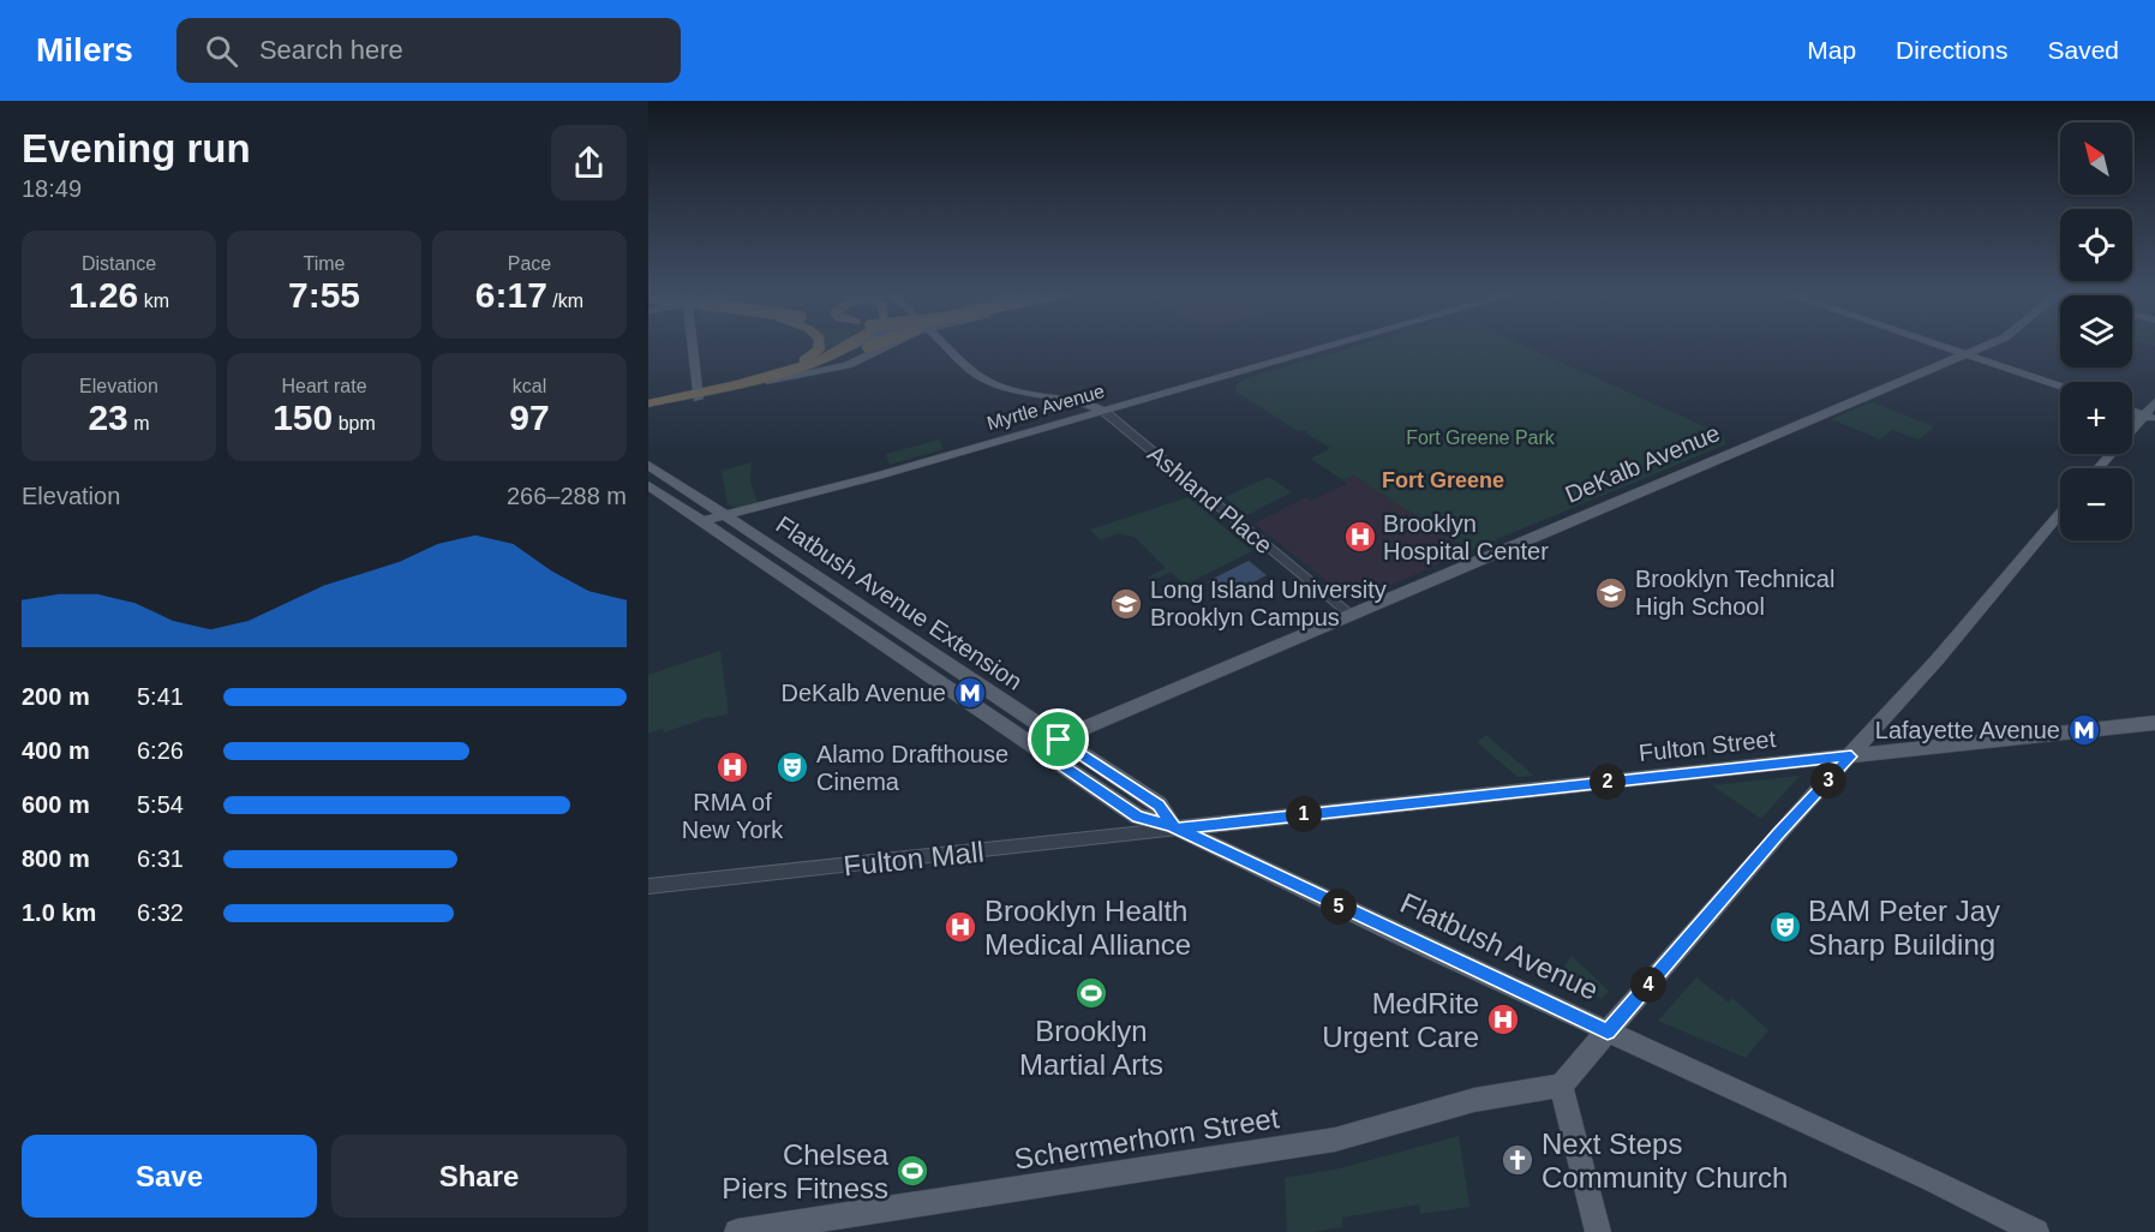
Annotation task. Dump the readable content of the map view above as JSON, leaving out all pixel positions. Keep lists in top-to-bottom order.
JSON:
{
  "streets": {
    "main road": [
      "Myrtle Avenue",
      "DeKalb Avenue",
      "Flatbush Avenue Extension",
      "Fulton Street",
      "Flatbush Avenue",
      "Schermerhorn Street"
    ],
    "street": ["Ashland Place", "Fulton Mall"]
  },
  "crossings": [
    ["Myrtle Avenue", "Ashland Place"],
    ["Myrtle Avenue", "Flatbush Avenue Extension"],
    ["DeKalb Avenue", "Ashland Place"],
    ["DeKalb Avenue", "Flatbush Avenue Extension"],
    ["Flatbush Avenue Extension", "Fulton Street"],
    ["Flatbush Avenue Extension", "Fulton Mall"],
    ["Flatbush Avenue Extension", "Flatbush Avenue"],
    ["Fulton Street", "Fulton Mall"],
    ["Fulton Street", "Flatbush Avenue"],
    ["Fulton Mall", "Flatbush Avenue"]
  ],
  "districts": ["Fort Greene"],
  "parks": ["Fort Greene Park"],
  "places": {
    "hospital": [
      "Brooklyn Hospital Center",
      "RMA of New York",
      "Brooklyn Health Medical Alliance",
      "MedRite Urgent Care"
    ],
    "school or university": ["Brooklyn Technical High School", "Long Island University Brooklyn Campus"],
    "metro station": ["DeKalb Avenue", "Lafayette Avenue"],
    "theatre": ["Alamo Drafthouse Cinema", "BAM Peter Jay Sharp Building"],
    "sports": ["Brooklyn Martial Arts", "Chelsea Piers Fitness"],
    "church": ["Next Steps Community Church"]
  },
  "north": "top left",
  "page": {
    "header": "Milers",
    "search": "Search here",
    "nav": ["Map", "Directions", "Saved"],
    "heading": ["Evening run", "18:49"],
    "map_buttons": ["+", "−"],
    "stats": [
      ["Distance", "1.26 km"],
      ["Time", "7:55"],
      ["Pace", "6:17 /km"],
      ["Elevation", "23 m"],
      ["Heart rate", "150 bpm"],
      ["kcal", "97"]
    ],
    "chart": ["Elevation", "266–288 m"],
    "list": [
      {
        "name": "200 m",
        "note": "5:41"
      },
      {
        "name": "400 m",
        "note": "6:26"
      },
      {
        "name": "600 m",
        "note": "5:54"
      },
      {
        "name": "800 m",
        "note": "6:31"
      },
      {
        "name": "1.0 km",
        "note": "6:32"
      }
    ],
    "pins": [
      "3",
      "2",
      "1",
      "5",
      "4"
    ],
    "buttons": ["Save", "Share"]
  }
}
